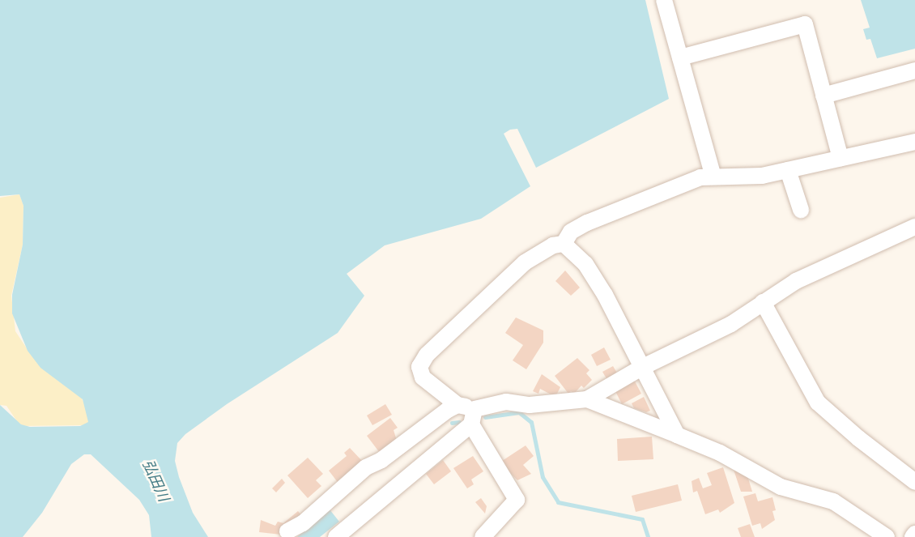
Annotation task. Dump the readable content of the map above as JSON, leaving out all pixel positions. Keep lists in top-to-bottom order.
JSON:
{
  "water": ["弘田川"]
}
